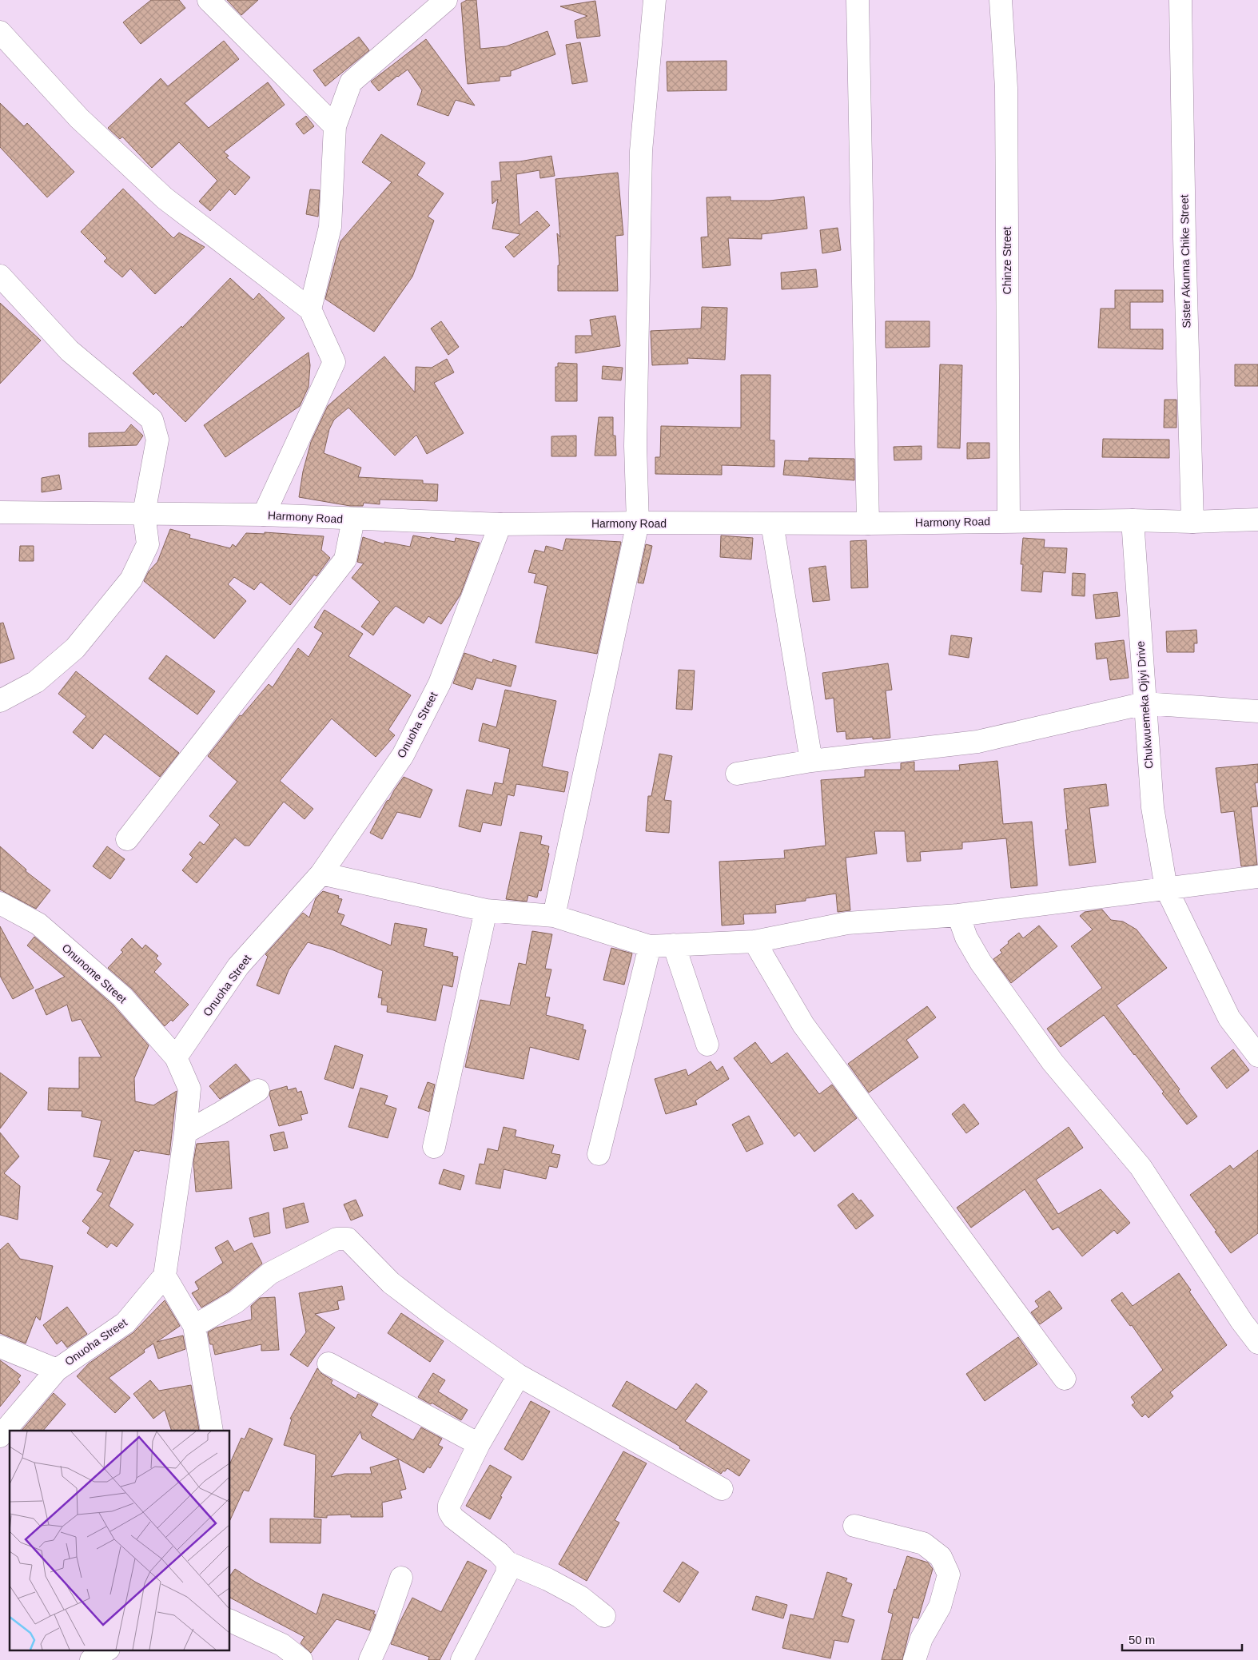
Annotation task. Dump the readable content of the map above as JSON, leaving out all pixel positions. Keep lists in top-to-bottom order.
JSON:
{
  "streets": {
    "street": [
      "Chinze Street",
      "Sister Akunna Chike Street",
      "Harmony Road",
      "Chukwuemeka Ojiyi Drive",
      "Onuoha Street",
      "Onunome Street"
    ]
  },
  "crossings": [
    ["Chinze Street", "Harmony Road"],
    ["Sister Akunna Chike Street", "Harmony Road"],
    ["Harmony Road", "Chukwuemeka Ojiyi Drive"],
    ["Harmony Road", "Onuoha Street"],
    ["Onuoha Street", "Onunome Street"]
  ],
  "scale_bar": "50 m"
}
